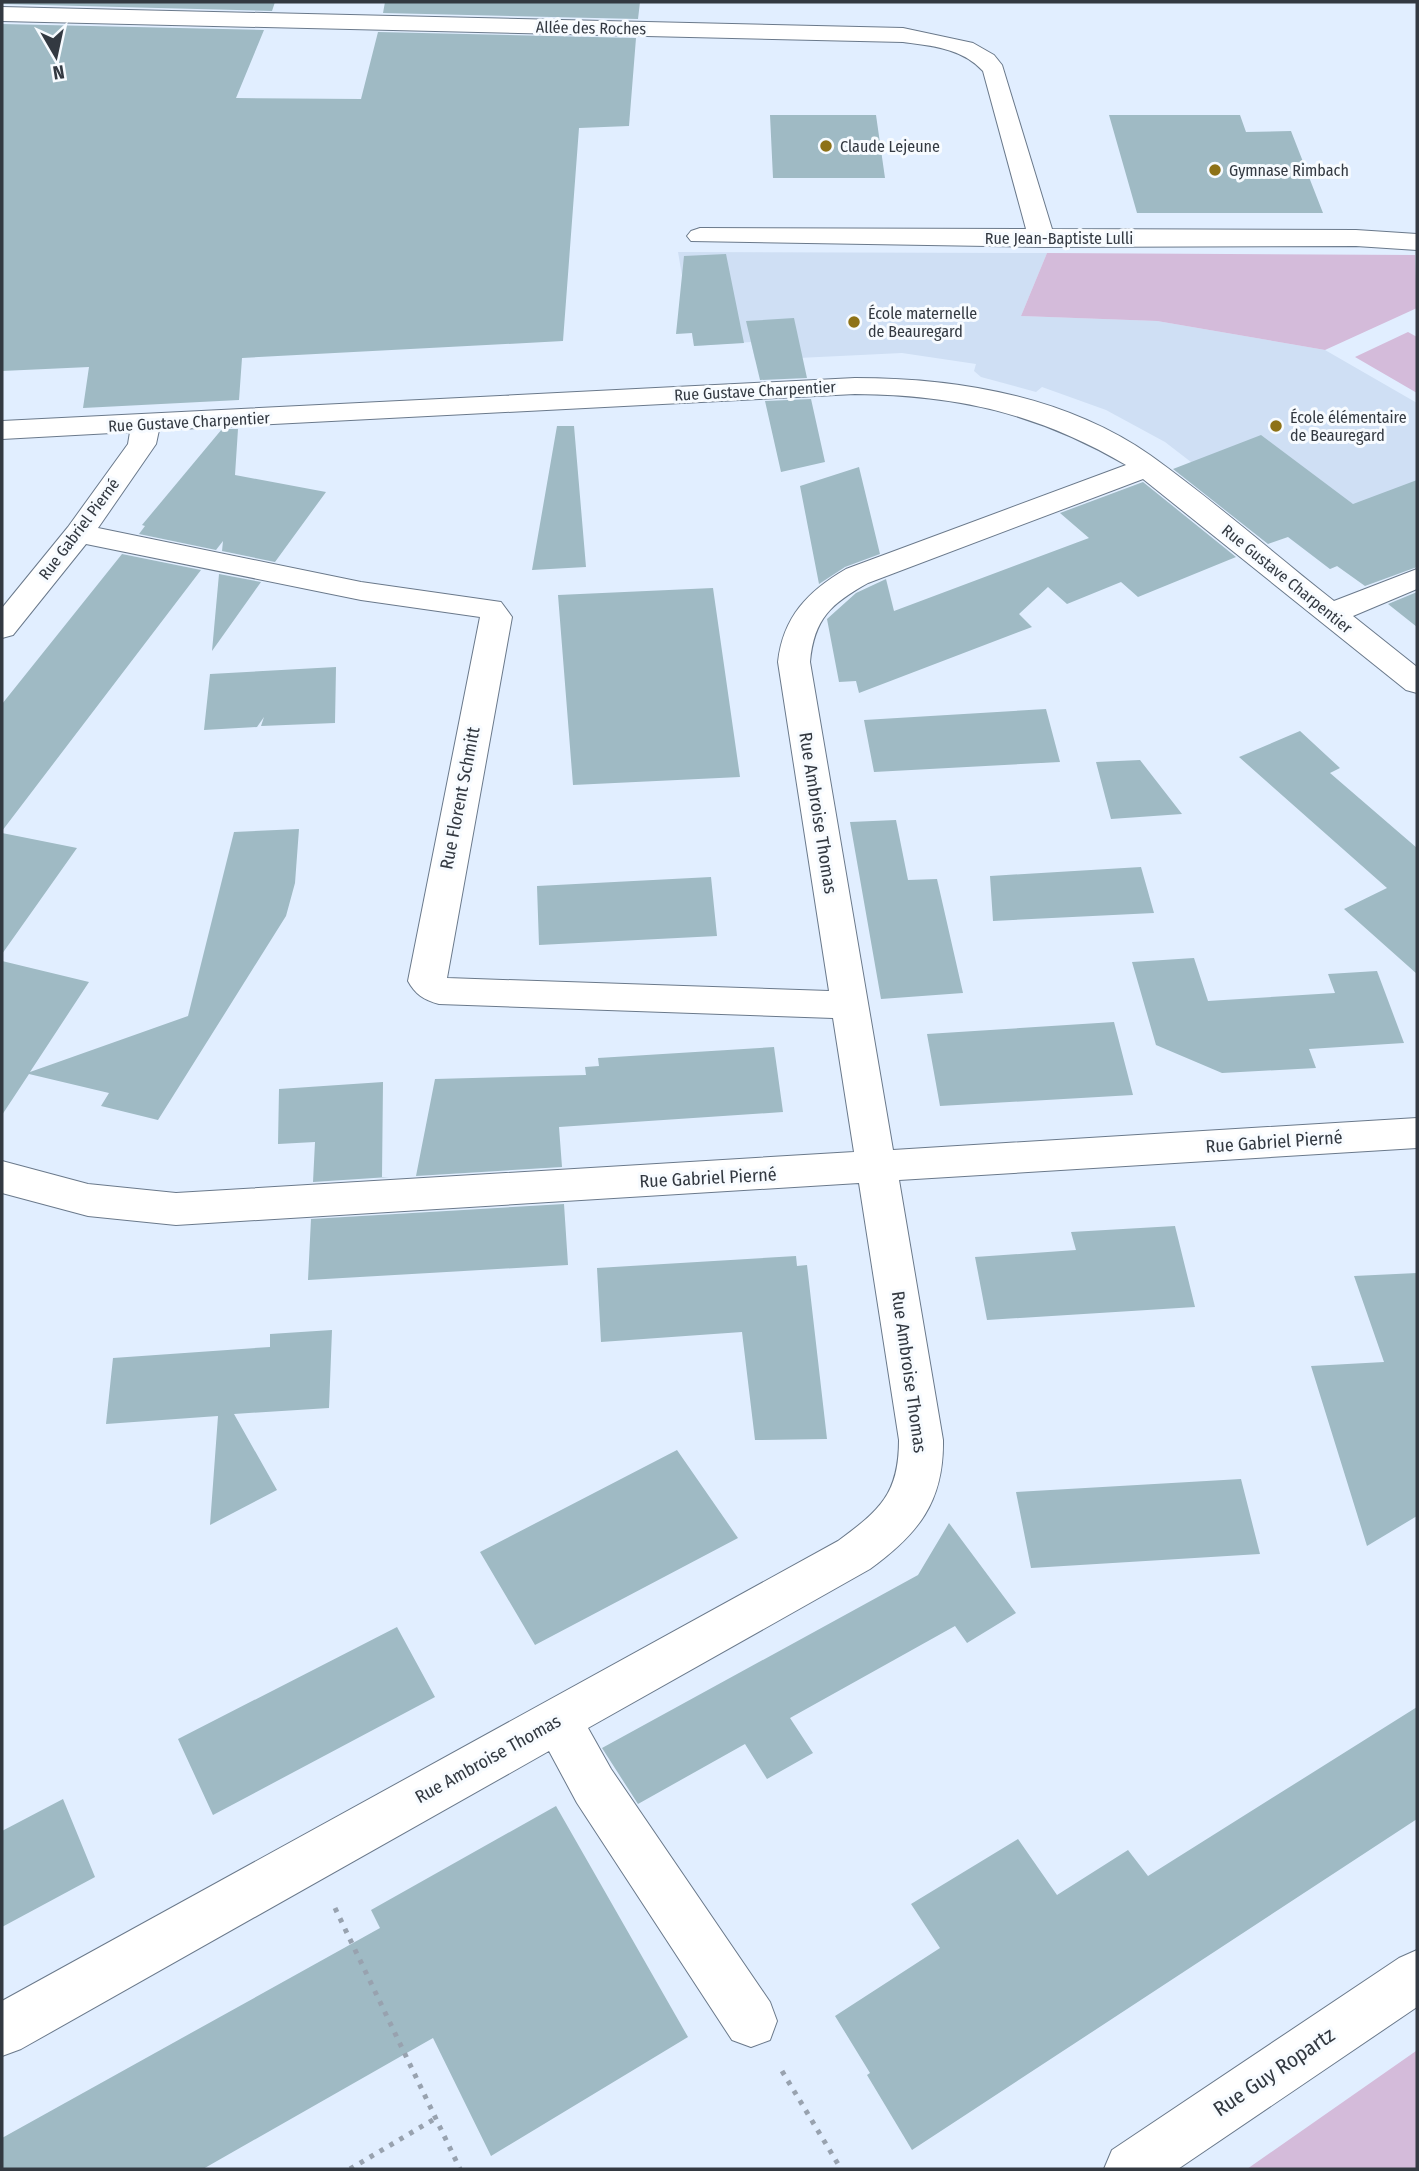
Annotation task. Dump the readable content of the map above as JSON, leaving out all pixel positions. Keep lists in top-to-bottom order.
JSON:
{
  "streets": {
    "street": [
      "Allée des Roches",
      "Rue Jean-Baptiste Lulli",
      "Rue Gustave Charpentier",
      "Rue Gabriel Pierné",
      "Rue Florent Schmitt",
      "Rue Ambroise Thomas",
      "Rue Guy Ropartz"
    ]
  },
  "crossings": [
    ["Allée des Roches", "Rue Jean-Baptiste Lulli"],
    ["Rue Gustave Charpentier", "Rue Gabriel Pierné"],
    ["Rue Gustave Charpentier", "Rue Ambroise Thomas"],
    ["Rue Gabriel Pierné", "Rue Florent Schmitt"],
    ["Rue Gabriel Pierné", "Rue Ambroise Thomas"],
    ["Rue Florent Schmitt", "Rue Ambroise Thomas"]
  ],
  "places": [
    "Claude Lejeune",
    "Gymnase Rimbach",
    "École maternelle de Beauregard",
    "École élémentaire de Beauregard"
  ],
  "north": "bottom"
}
